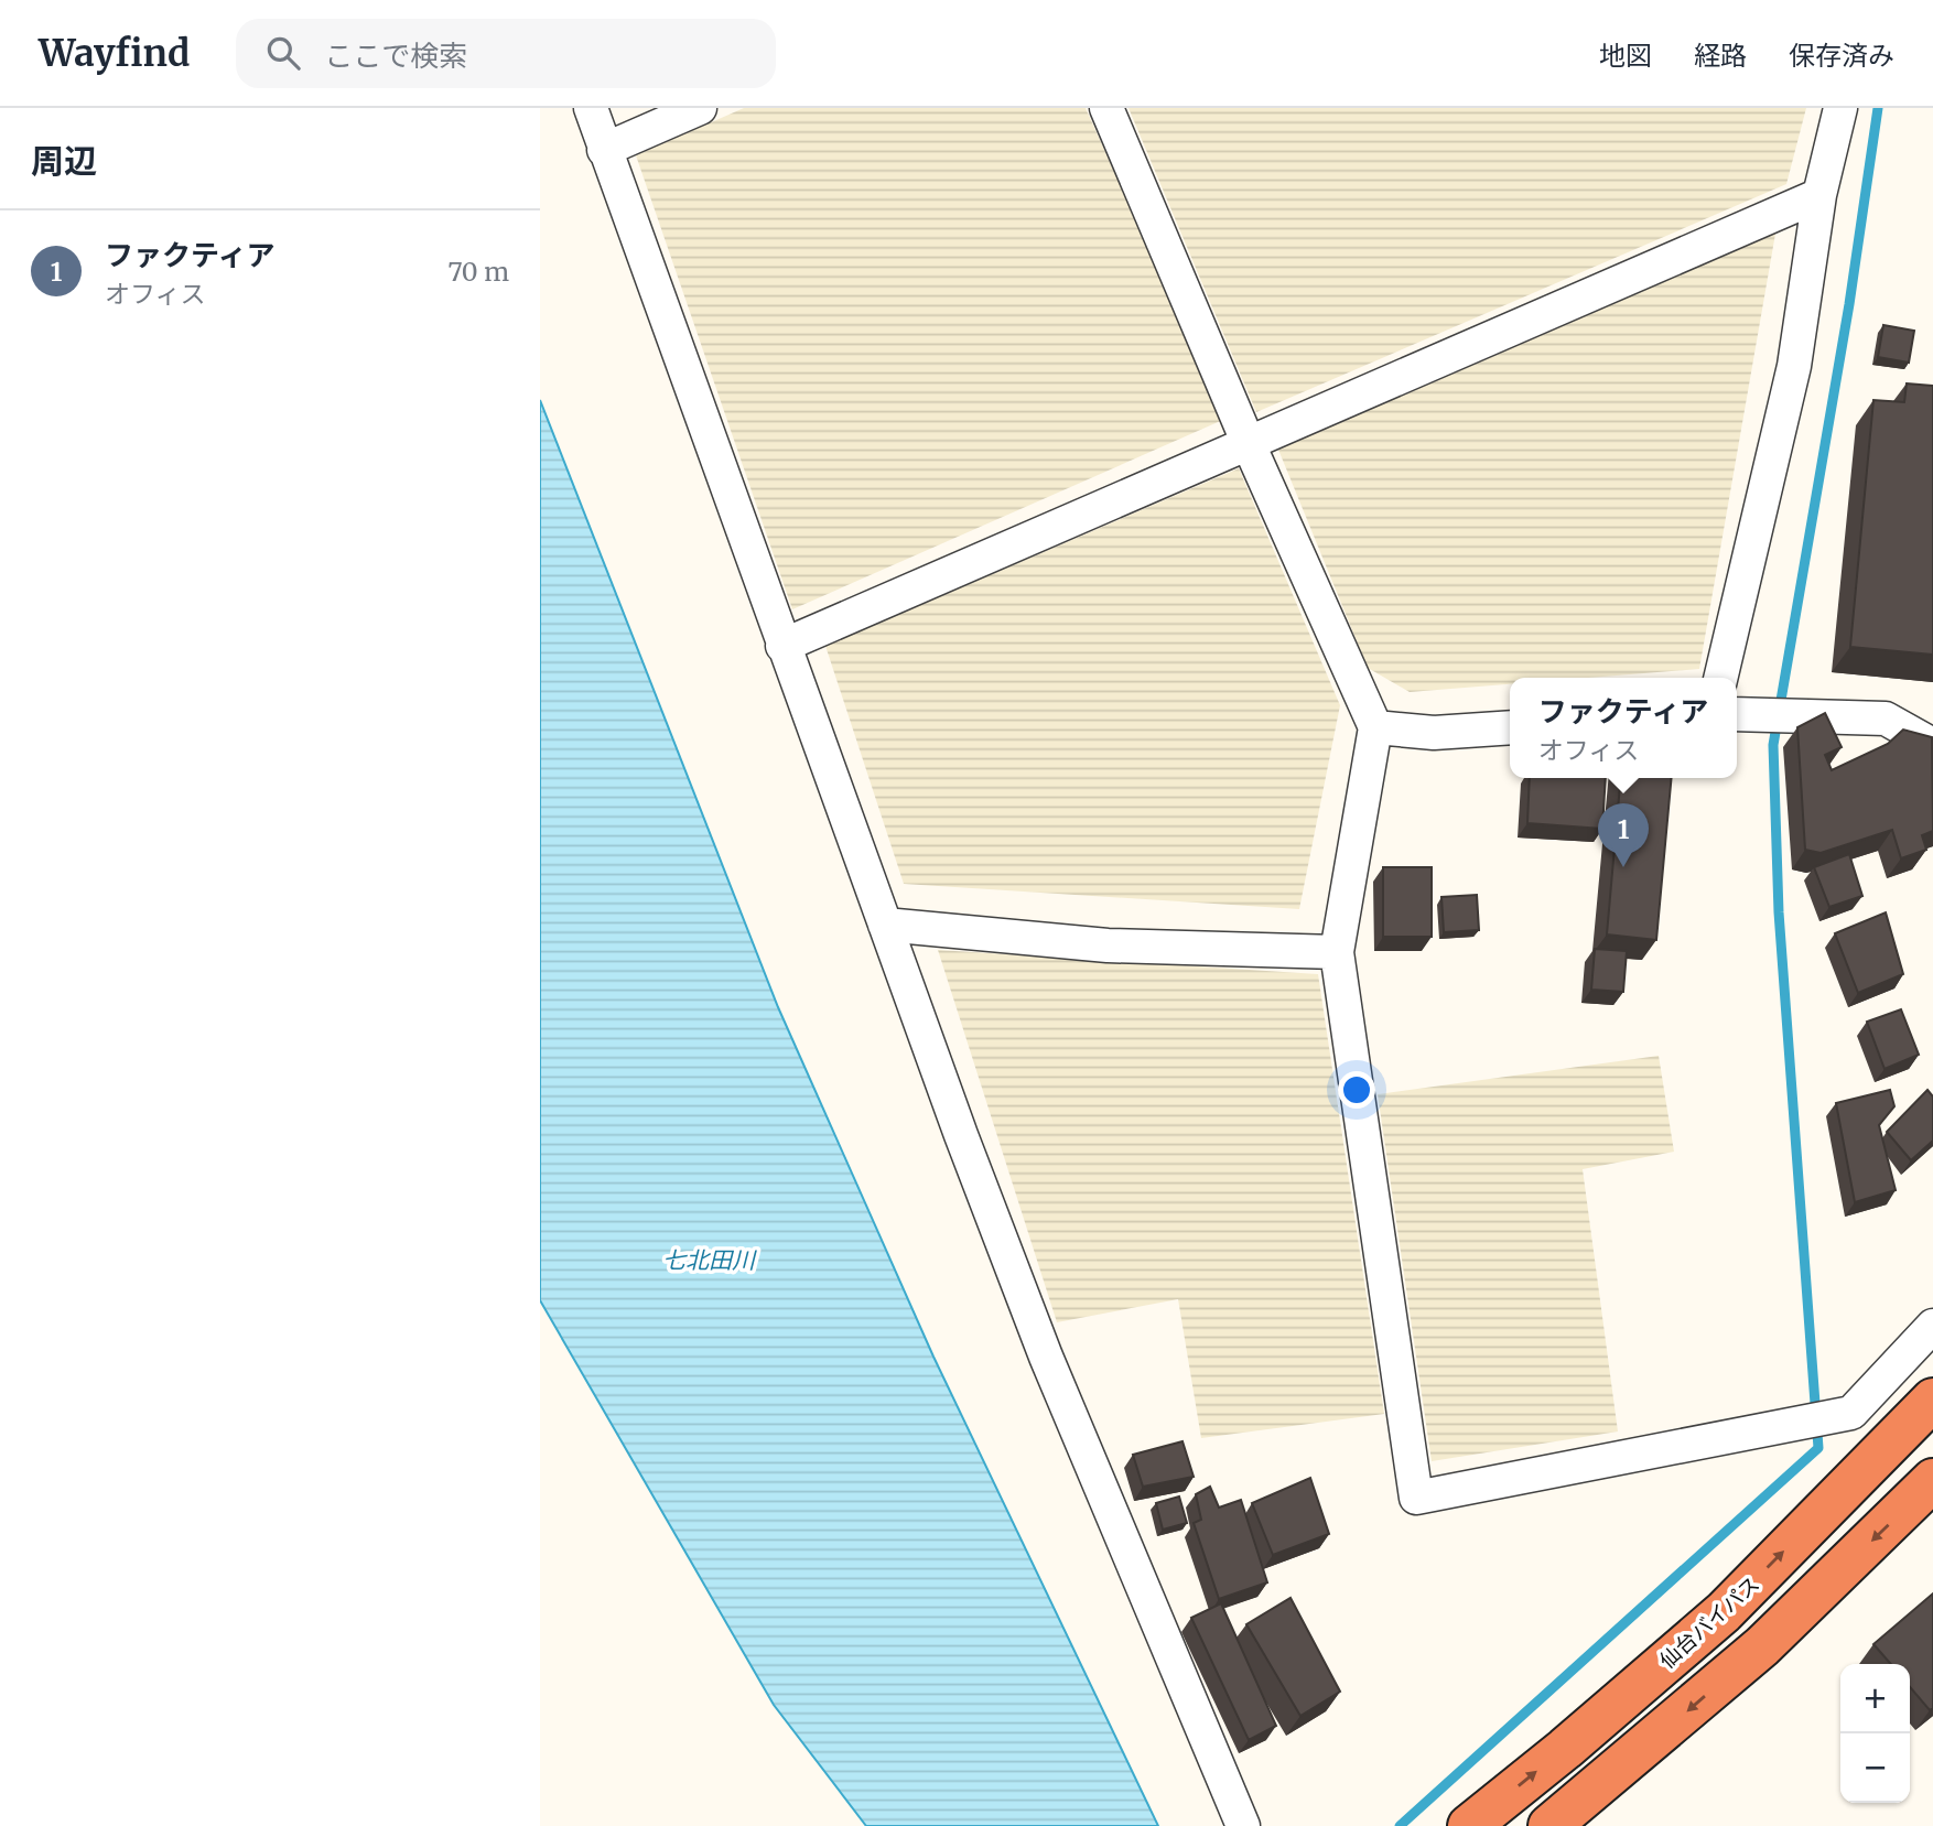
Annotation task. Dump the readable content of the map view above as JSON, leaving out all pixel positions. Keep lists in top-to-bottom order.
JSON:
{
  "streets": {
    "highway": ["仙台バイパス"]
  },
  "water": ["七北田川"],
  "page": {
    "header": "Wayfind",
    "search": "ここで検索",
    "nav": ["地図", "経路", "保存済み"],
    "heading": "周辺",
    "list": [
      {
        "mark": "1",
        "name": "ファクティア",
        "note": "オフィス",
        "value": "70 m"
      }
    ],
    "popup": ["ファクティア", "オフィス"],
    "pins": "1",
    "map_buttons": ["+", "−"]
  }
}
